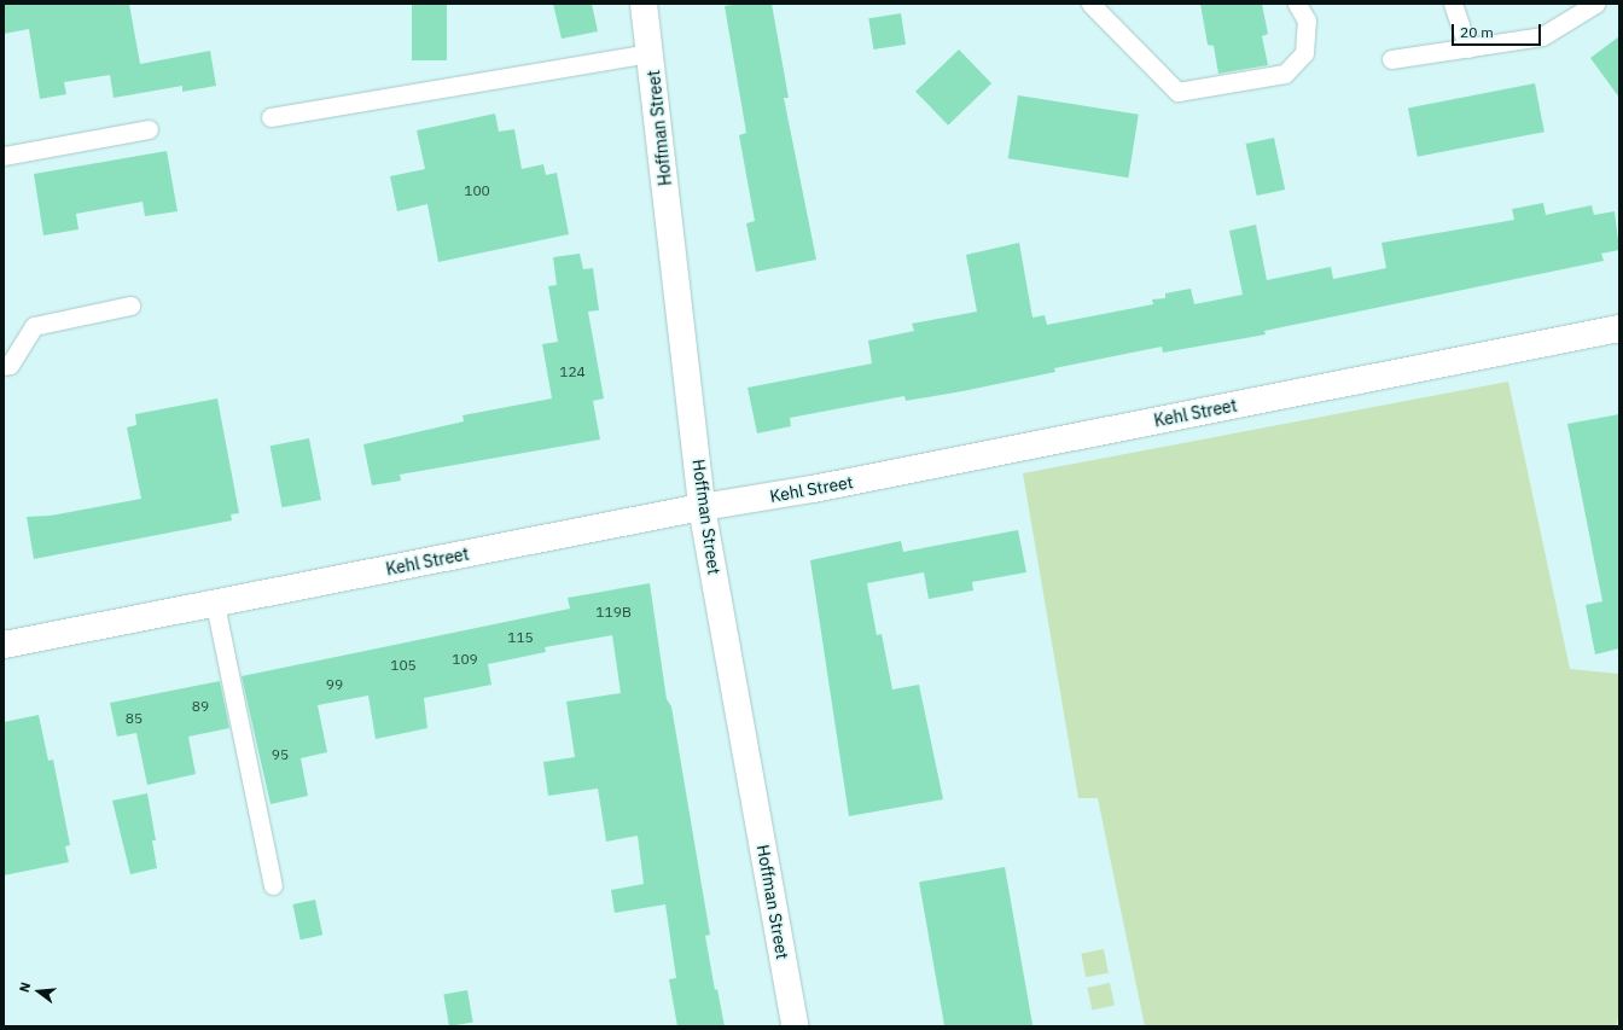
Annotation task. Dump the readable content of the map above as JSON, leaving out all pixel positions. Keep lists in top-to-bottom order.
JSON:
{
  "streets": {
    "street": ["Hoffman Street", "Kehl Street"]
  },
  "crossings": [
    ["Hoffman Street", "Kehl Street"]
  ],
  "house_numbers": [
    "100",
    "124",
    "119B",
    "115",
    "109",
    "105",
    "99",
    "89",
    "85",
    "95"
  ],
  "scale_bar": "20 m",
  "north": "left"
}
